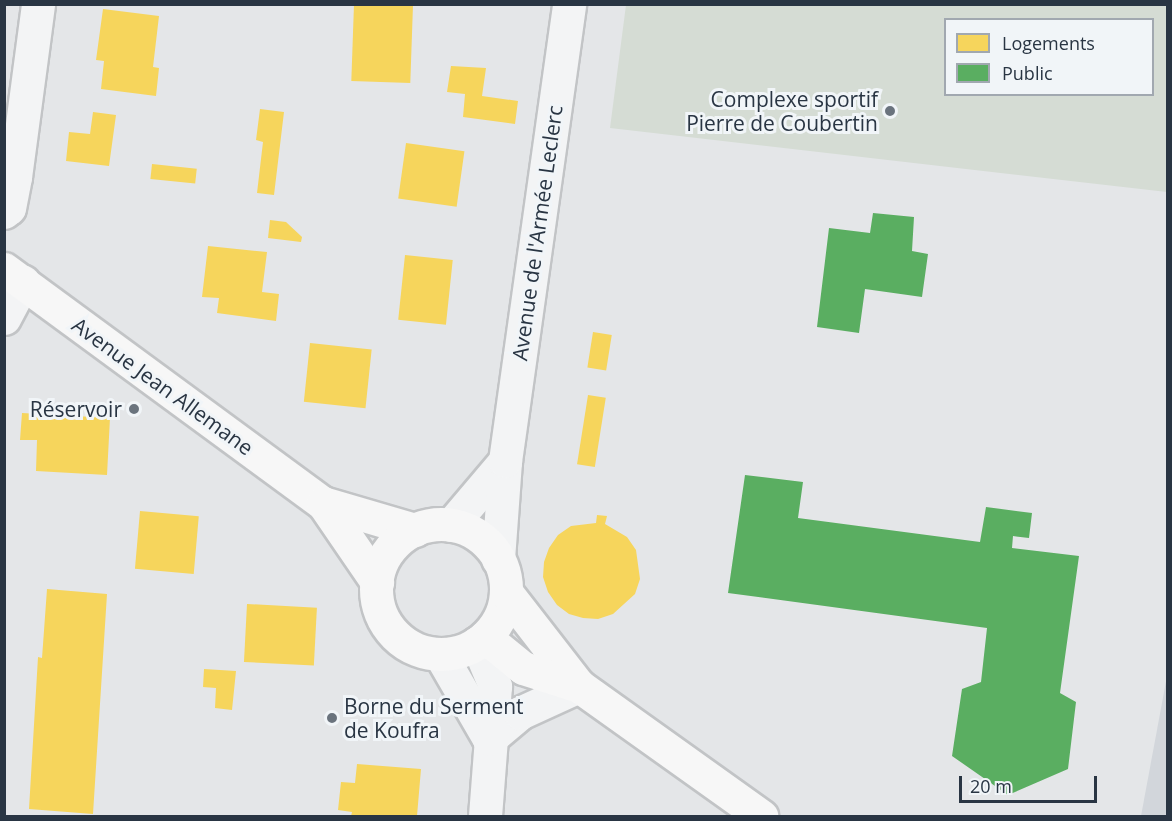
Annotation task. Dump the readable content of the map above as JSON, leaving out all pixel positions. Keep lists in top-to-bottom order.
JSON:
{
  "streets": {
    "main road": ["Avenue Jean Allemane"],
    "street": ["Avenue de l'Armée Leclerc"]
  },
  "crossings": [
    ["Avenue de l'Armée Leclerc", "Avenue Jean Allemane"]
  ],
  "places": ["Complexe sportif Pierre de Coubertin", "Réservoir", "Borne du Serment de Koufra"],
  "legend": ["Logements", "Public"],
  "scale_bar": "20 m"
}
